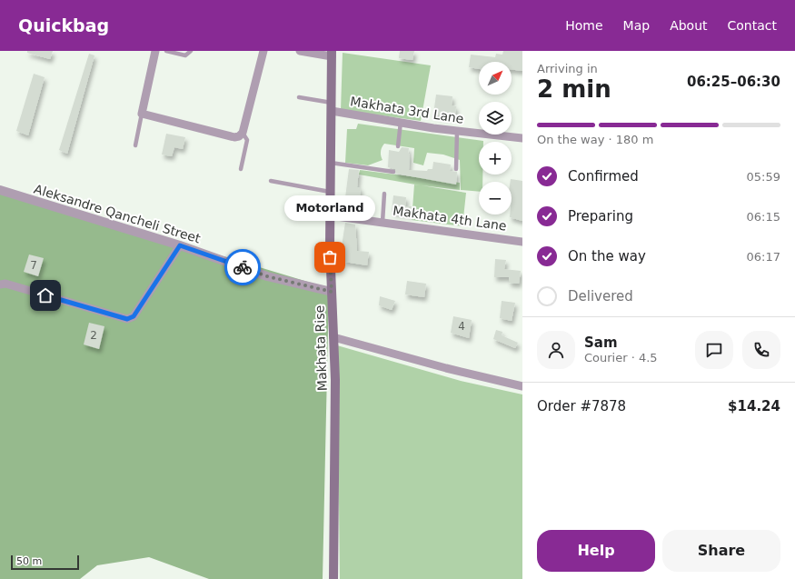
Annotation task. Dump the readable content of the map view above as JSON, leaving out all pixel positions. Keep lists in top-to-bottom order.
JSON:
{
  "streets": {
    "main road": ["Makhata Rise"],
    "street": ["Makhata 3rd Lane", "Aleksandre Qancheli Street", "Makhata 4th Lane"]
  },
  "crossings": [
    ["Makhata 3rd Lane", "Makhata Rise"],
    ["Aleksandre Qancheli Street", "Makhata Rise"],
    ["Makhata 4th Lane", "Makhata Rise"]
  ],
  "places": ["Motorland"],
  "house_numbers": ["7", "4", "2"],
  "scale_bar": "50 m",
  "north": "top right",
  "page": {
    "header": "Quickbag",
    "nav": [
      "Home",
      "Map",
      "About",
      "Contact"
    ],
    "heading": ["2 min", "Arriving in", "06:25–06:30"],
    "panel": [
      "Sam",
      "Courier · 4.5",
      "Order #7878",
      "$14.24"
    ],
    "map_buttons": ["+", "−"],
    "bar": "On the way · 180 m",
    "list": [
      ["Confirmed", "05:59"],
      ["Preparing", "06:15"],
      ["On the way", "06:17"],
      "Delivered"
    ],
    "bubble": "Motorland",
    "buttons": ["Help", "Share"],
    "scale": "50 m"
  }
}
